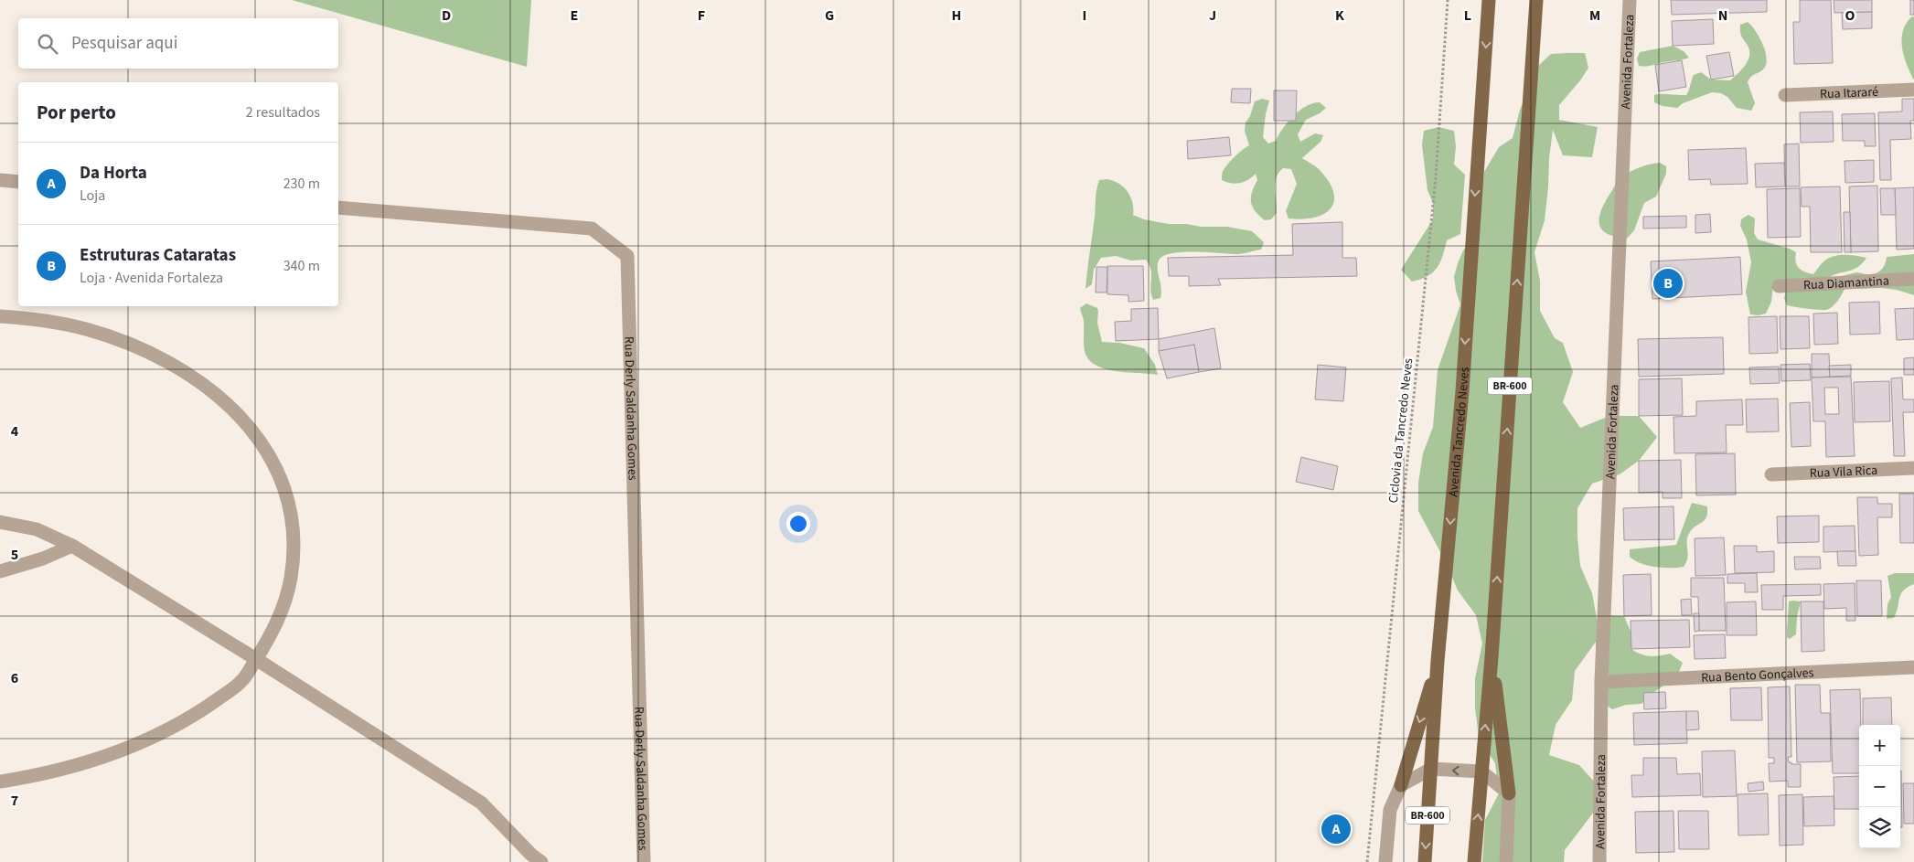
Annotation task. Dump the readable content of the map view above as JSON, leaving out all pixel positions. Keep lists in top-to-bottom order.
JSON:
{
  "streets": {
    "main road": ["BR-600", "Avenida Tancredo Neves"],
    "street": [
      "Avenida Fortaleza",
      "Rua Itararé",
      "Rua Diamantina",
      "Rua Derly Saldanha Gomes",
      "Rua Vila Rica",
      "Rua Bento Gonçalves"
    ],
    "path": ["Ciclovia da Tancredo Neves"]
  },
  "crossings": [
    ["Avenida Fortaleza", "Rua Bento Gonçalves"]
  ],
  "page": {
    "search": "Pesquisar aqui",
    "heading": ["Por perto", "2 resultados"],
    "list": [
      {
        "mark": "A",
        "name": "Da Horta",
        "note": "Loja",
        "value": "230 m"
      },
      {
        "mark": "B",
        "name": "Estruturas Cataratas",
        "note": "Loja · Avenida Fortaleza",
        "value": "340 m"
      }
    ],
    "pins": ["B", "A"],
    "map_buttons": ["+", "−"]
  },
  "grid": {
    "columns": [
      "D",
      "E",
      "F",
      "G",
      "H",
      "I",
      "J",
      "K",
      "L",
      "M",
      "N",
      "O"
    ],
    "rows": [
      "4",
      "5",
      "6",
      "7"
    ]
  }
}
